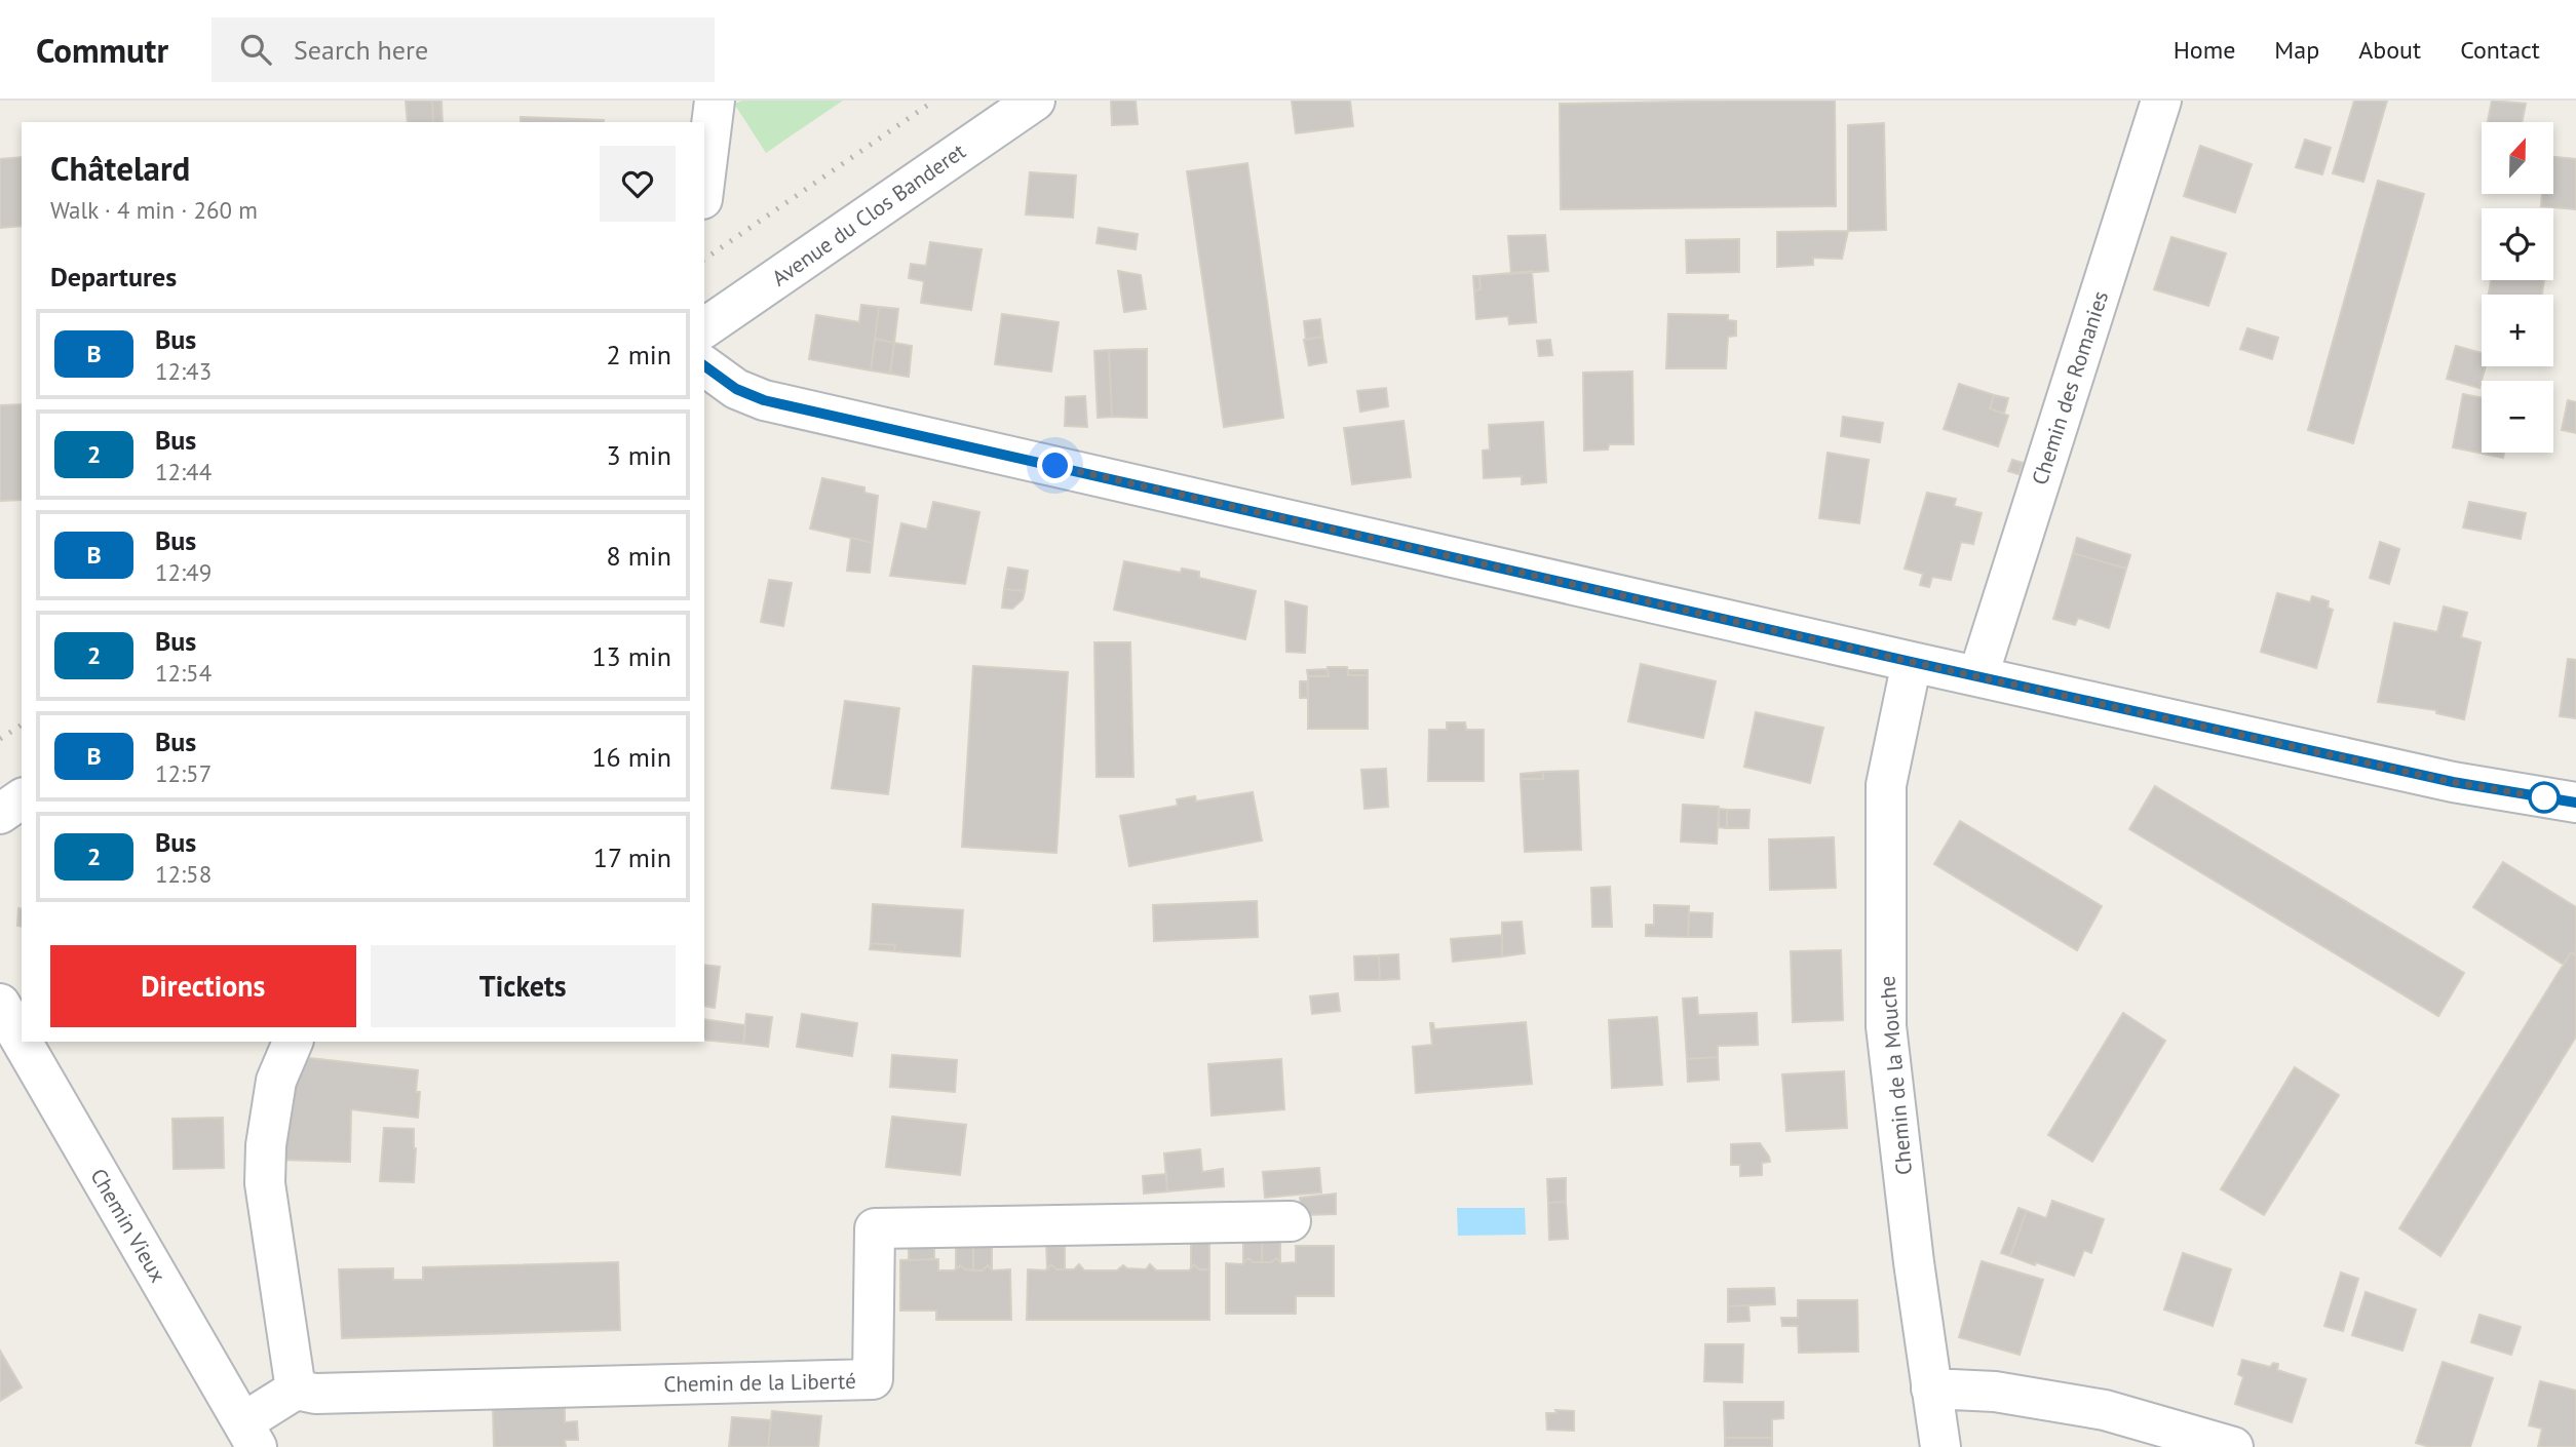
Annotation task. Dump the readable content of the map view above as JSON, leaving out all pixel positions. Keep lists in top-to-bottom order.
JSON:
{
  "streets": {
    "street": [
      "Avenue du Clos Banderet",
      "Chemin des Romanies",
      "Chemin de la Mouche",
      "Chemin Vieux",
      "Chemin de la Liberté"
    ]
  },
  "lines": ["bus line B"],
  "north": "top",
  "page": {
    "header": "Commutr",
    "search": "Search here",
    "nav": [
      "Home",
      "Map",
      "About",
      "Contact"
    ],
    "map_buttons": ["+", "−"],
    "heading": [
      ["Châtelard", "Walk · 4 min · 260 m"],
      "Departures"
    ],
    "list": [
      {
        "mark": "B",
        "name": "Bus",
        "note": "12:43",
        "value": "2 min"
      },
      {
        "mark": "2",
        "name": "Bus",
        "note": "12:44",
        "value": "3 min"
      },
      {
        "mark": "B",
        "name": "Bus",
        "note": "12:49",
        "value": "8 min"
      },
      {
        "mark": "2",
        "name": "Bus",
        "note": "12:54",
        "value": "13 min"
      },
      {
        "mark": "B",
        "name": "Bus",
        "note": "12:57",
        "value": "16 min"
      },
      {
        "mark": "2",
        "name": "Bus",
        "note": "12:58",
        "value": "17 min"
      }
    ],
    "buttons": ["Directions", "Tickets"]
  }
}
